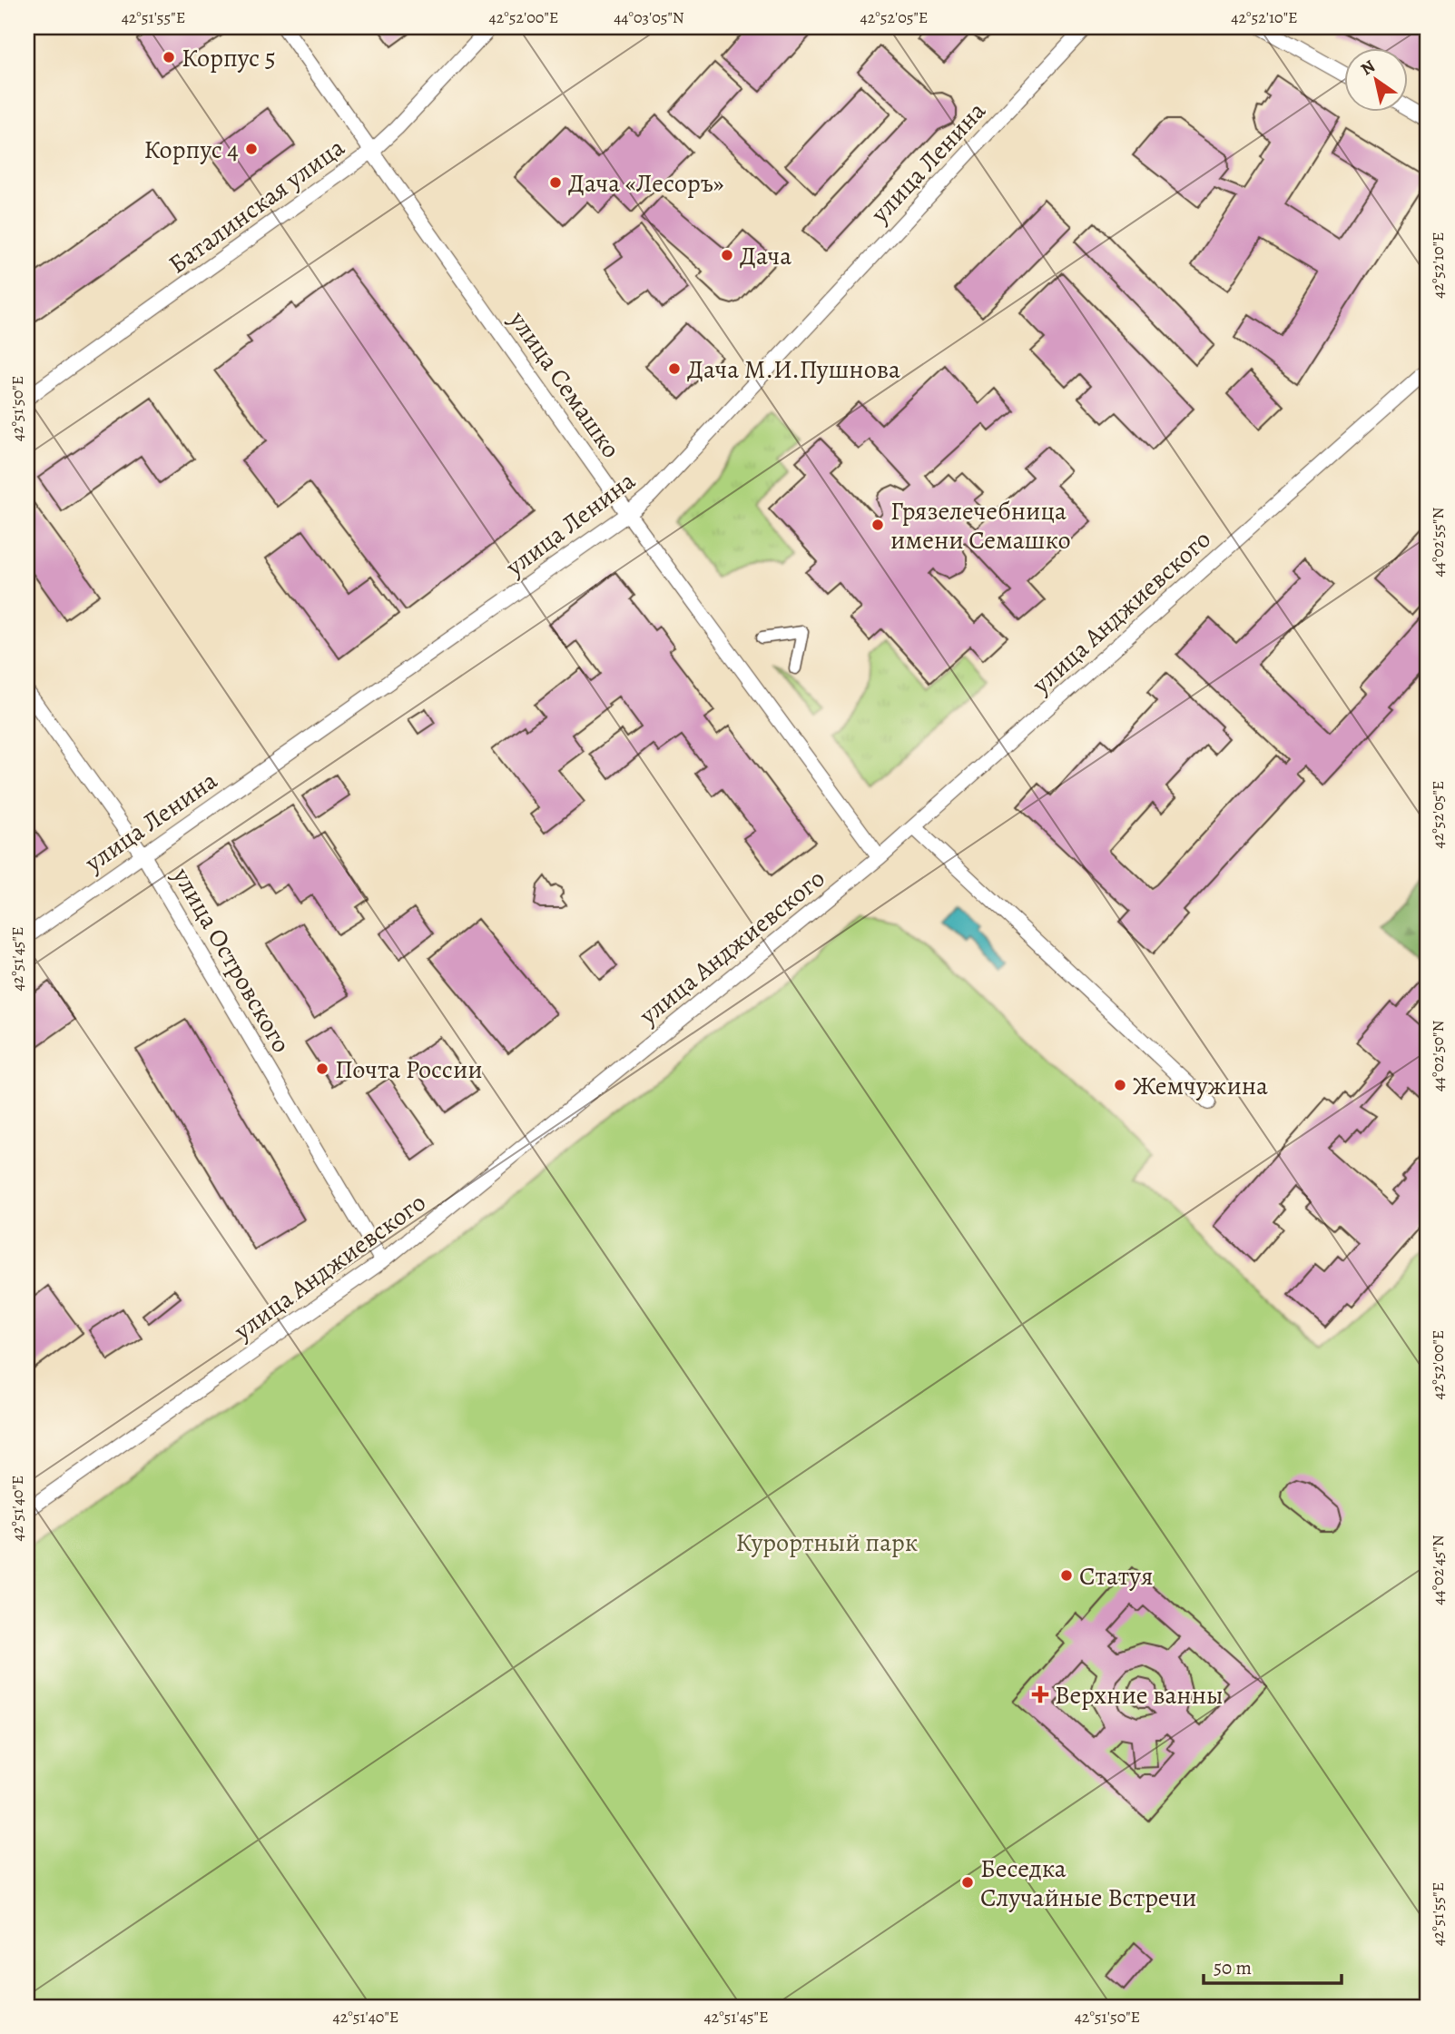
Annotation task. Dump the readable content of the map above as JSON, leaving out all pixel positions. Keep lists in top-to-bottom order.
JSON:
{
  "streets": {
    "street": [
      "улица Ленина",
      "Баталинская улица",
      "улица Семашко",
      "улица Анджиевского",
      "улица Островского"
    ]
  },
  "crossings": [
    ["улица Ленина", "улица Семашко"],
    ["улица Ленина", "улица Островского"],
    ["Баталинская улица", "улица Семашко"],
    ["улица Семашко", "улица Анджиевского"],
    ["улица Анджиевского", "улица Островского"]
  ],
  "parks": ["Курортный парк"],
  "places": {
    "other": [
      "Корпус 5",
      "Корпус 4",
      "Дача «Лесоръ»",
      "Дача",
      "Дача М.И.Пушнова",
      "Грязелечебница имени Семашко",
      "Почта России",
      "Жемчужина",
      "Статуя",
      "Беседка Случайные Встречи"
    ],
    "health": ["Верхние ванны"]
  },
  "scale_bar": "50 m",
  "north": "top left",
  "coordinates": [
    "42°51'55\"E",
    "42°52'00\"E",
    "44°03'05\"N",
    "42°52'05\"E",
    "42°52'10\"E",
    "42°51'50\"E",
    "44°02'55\"N",
    "42°51'45\"E",
    "44°02'50\"N",
    "42°51'40\"E",
    "44°02'45\"N"
  ]
}
